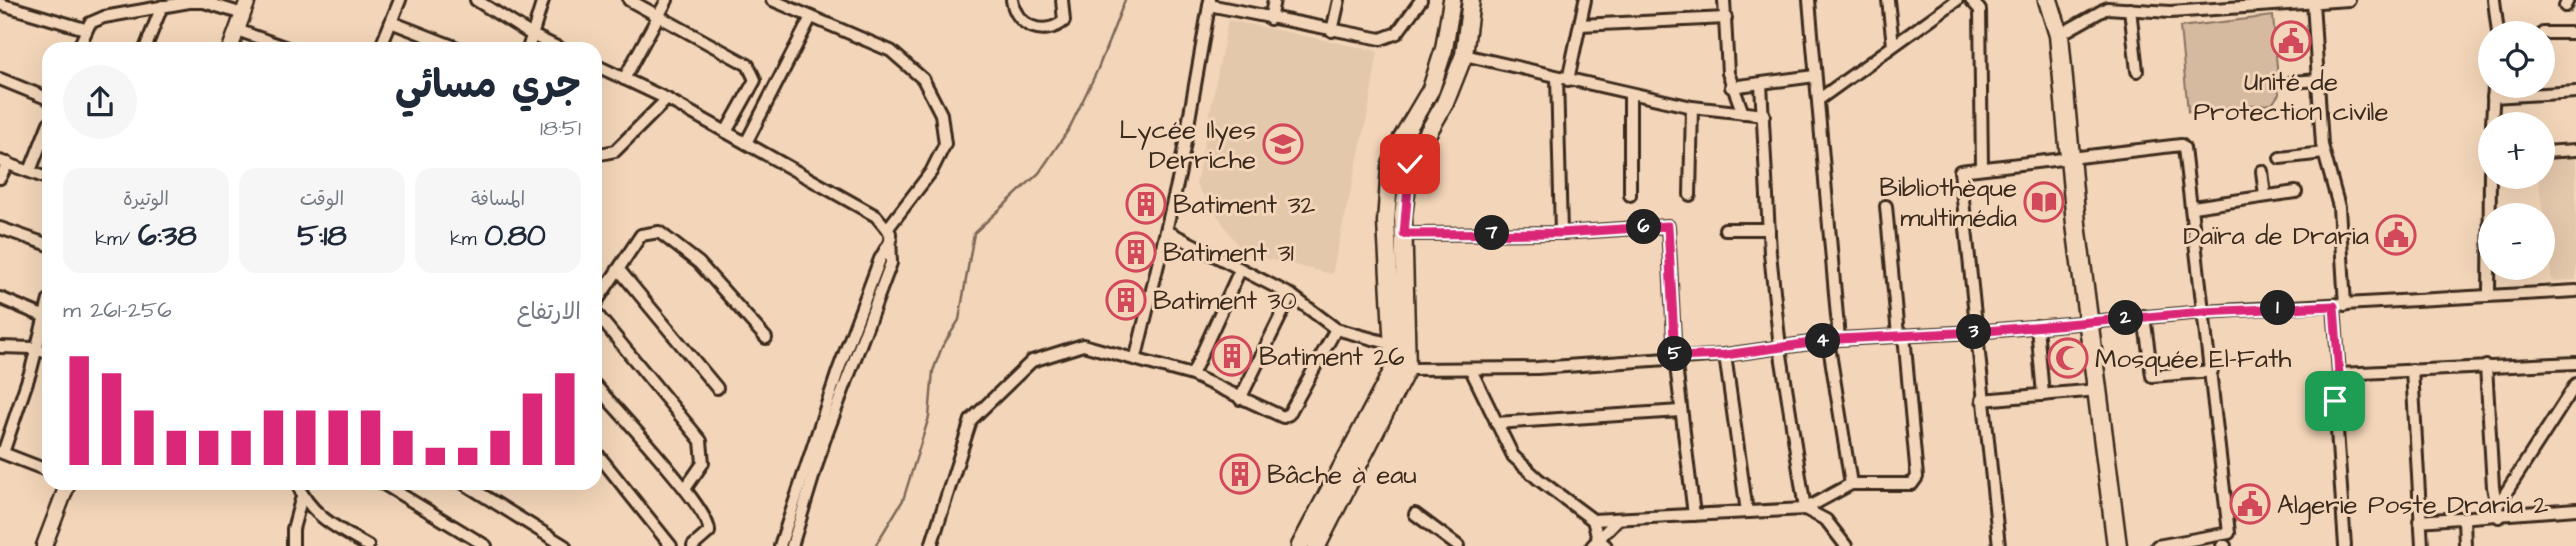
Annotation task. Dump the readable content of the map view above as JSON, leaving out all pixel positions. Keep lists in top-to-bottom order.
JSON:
{
  "places": {
    "public building": ["Unité de Protection civile", "Daïra de Draria", "Algerie Poste Draria 2"],
    "school or university": ["Lycée Ilyes Derriche"],
    "library": ["Bibliothèque multimédia"],
    "building": [
      "Batiment 32",
      "Batiment 31",
      "Batiment 30",
      "Batiment 26",
      "Bâche à eau"
    ],
    "mosque": ["Mosquée El-Fath"]
  },
  "page": {
    "map_buttons": ["+", "−"],
    "heading": ["جري مسائي", "18:51"],
    "stats": [
      ["المسافة", "0.80 km"],
      ["الوقت", "5:18"],
      ["الوتيرة", "6:38 /km"]
    ],
    "pins": [
      "6",
      "7",
      "1",
      "2",
      "3",
      "4",
      "5"
    ],
    "chart": ["الارتفاع", "256–261 m"]
  }
}
